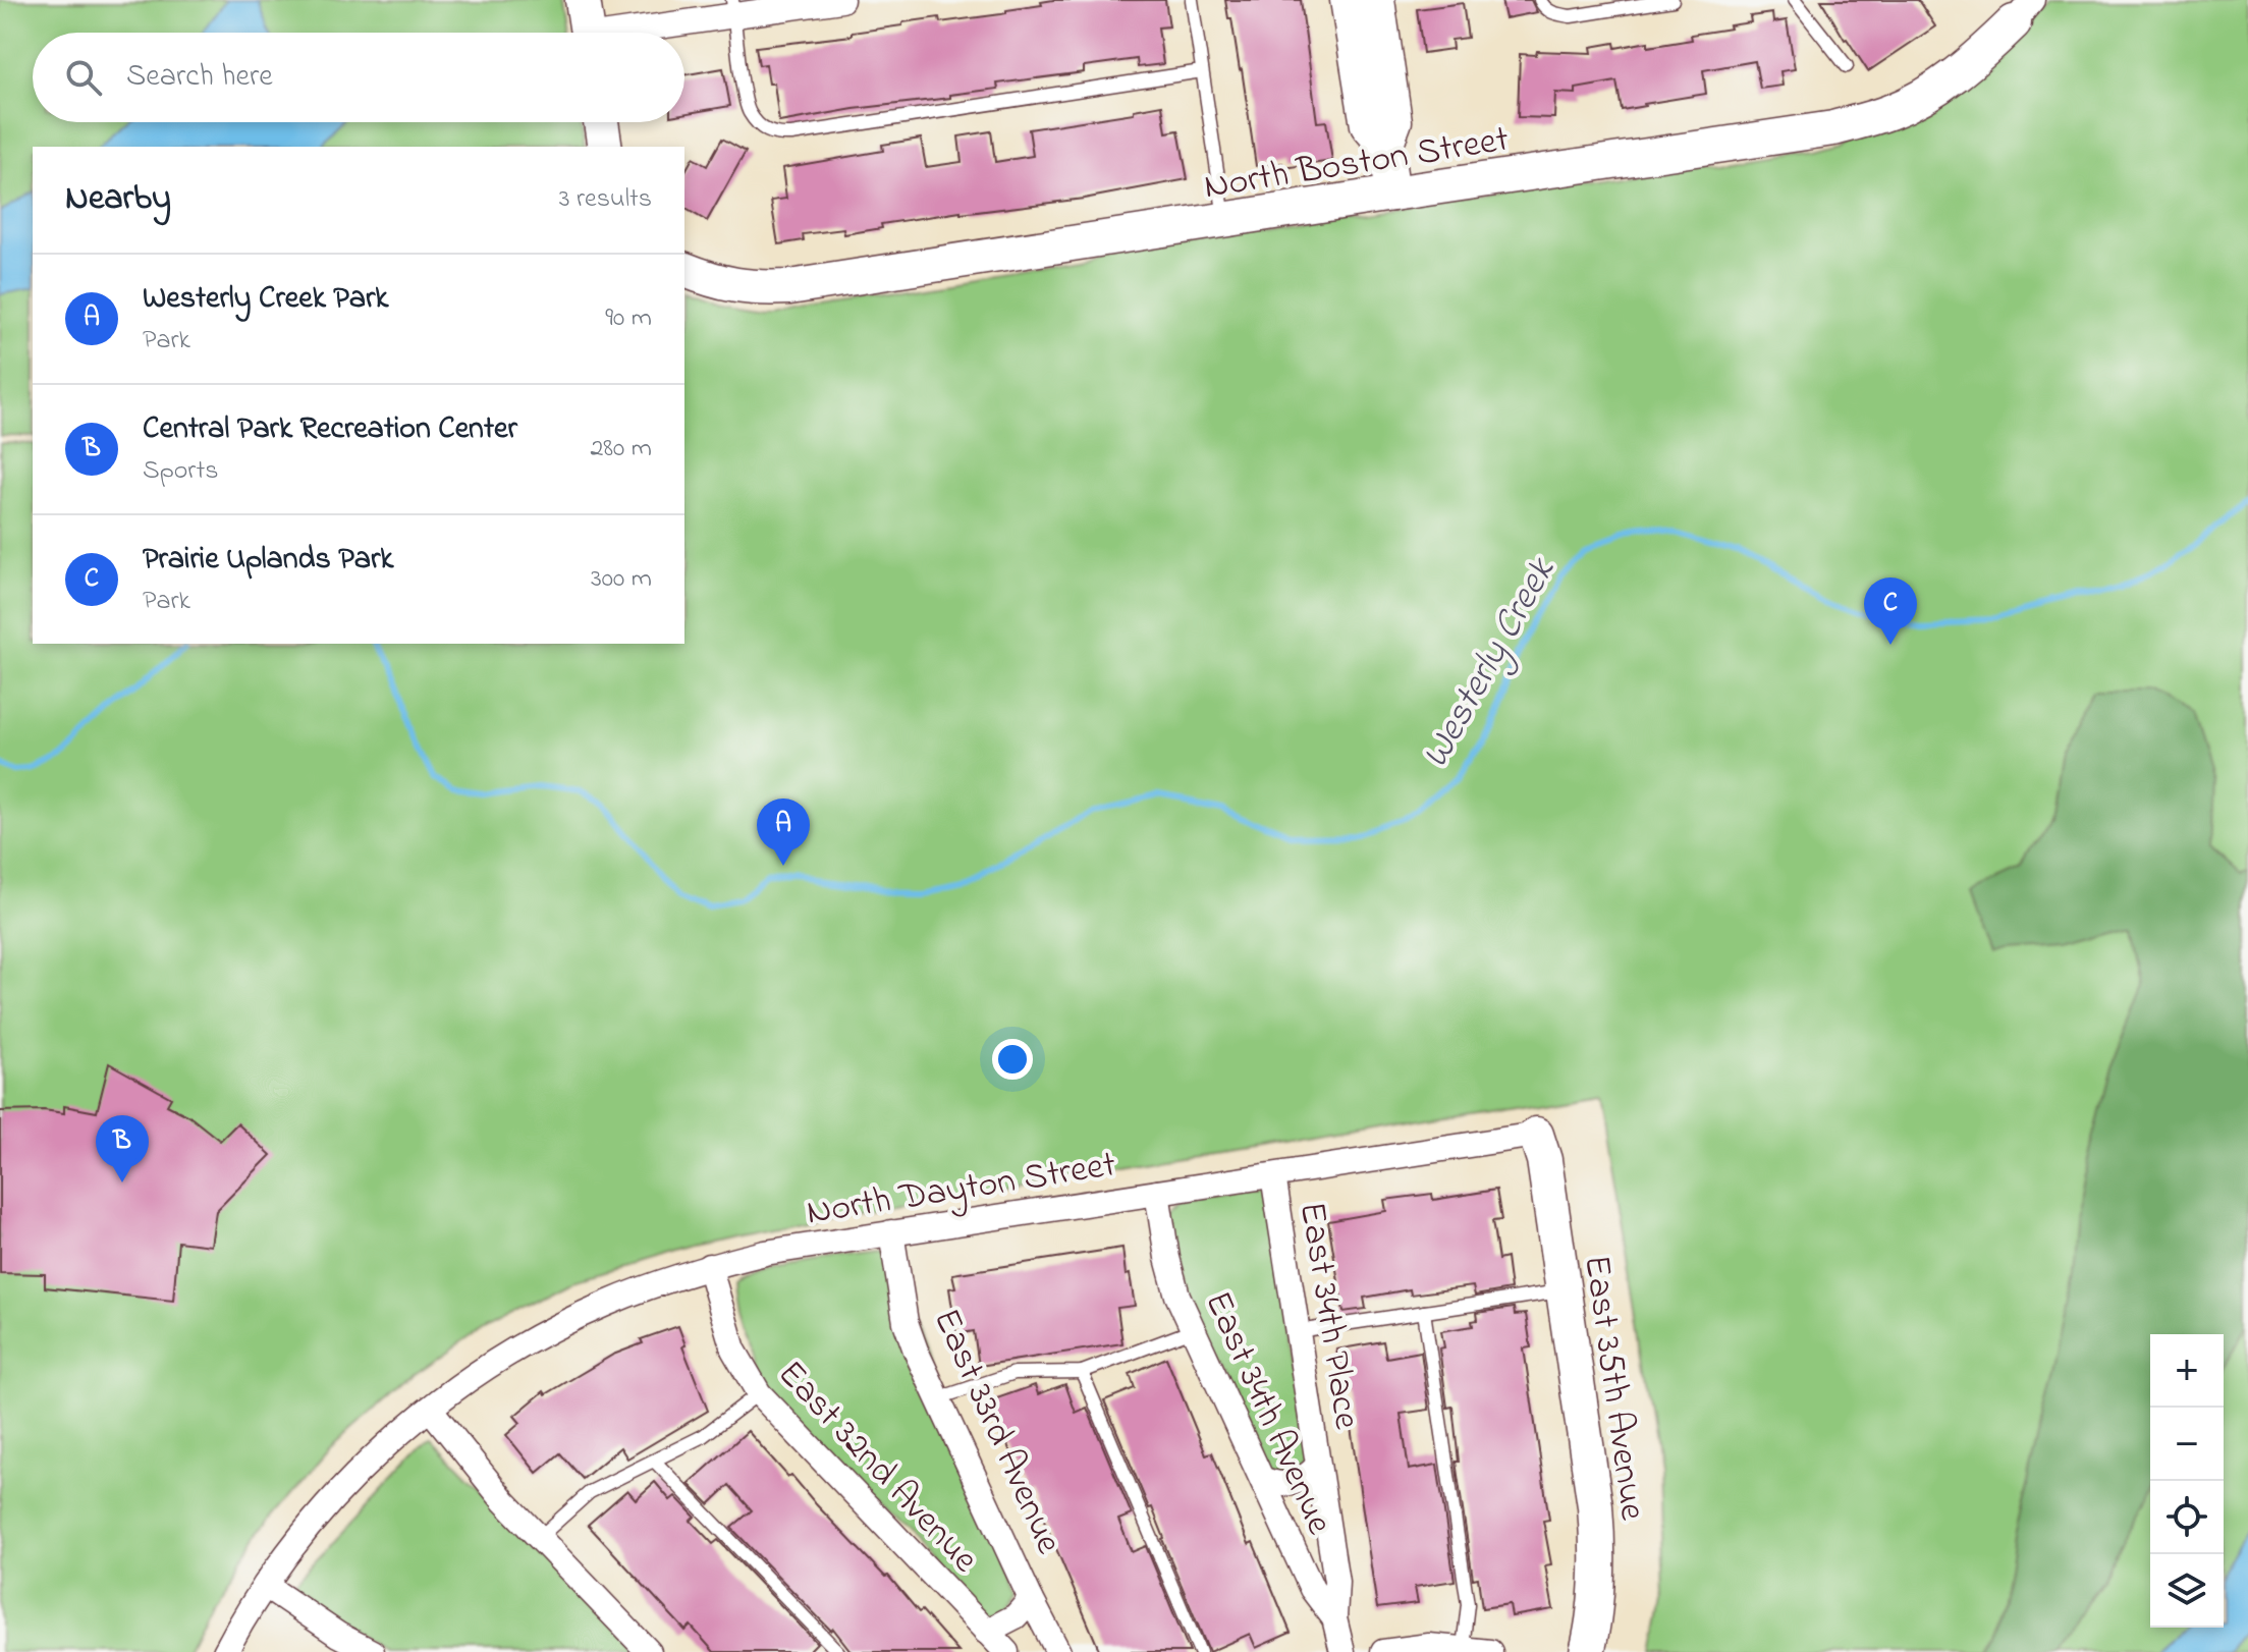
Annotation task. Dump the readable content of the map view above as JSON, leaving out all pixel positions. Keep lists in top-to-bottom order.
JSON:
{
  "streets": {
    "street": [
      "North Boston Street",
      "North Dayton Street",
      "East 34th Place",
      "East 35th Avenue",
      "East 34th Avenue",
      "East 33rd Avenue",
      "East 32nd Avenue"
    ]
  },
  "crossings": [
    ["North Dayton Street", "East 34th Place"],
    ["North Dayton Street", "East 35th Avenue"],
    ["North Dayton Street", "East 34th Avenue"],
    ["North Dayton Street", "East 33rd Avenue"],
    ["North Dayton Street", "East 32nd Avenue"],
    ["East 34th Place", "East 34th Avenue"]
  ],
  "water": ["Westerly Creek"],
  "page": {
    "search": "Search here",
    "heading": ["Nearby", "3 results"],
    "list": [
      {
        "mark": "A",
        "name": "Westerly Creek Park",
        "note": "Park",
        "value": "90 m"
      },
      {
        "mark": "B",
        "name": "Central Park Recreation Center",
        "note": "Sports",
        "value": "280 m"
      },
      {
        "mark": "C",
        "name": "Prairie Uplands Park",
        "note": "Park",
        "value": "300 m"
      }
    ],
    "pins": ["C", "A", "B"],
    "map_buttons": ["+", "−"]
  }
}
